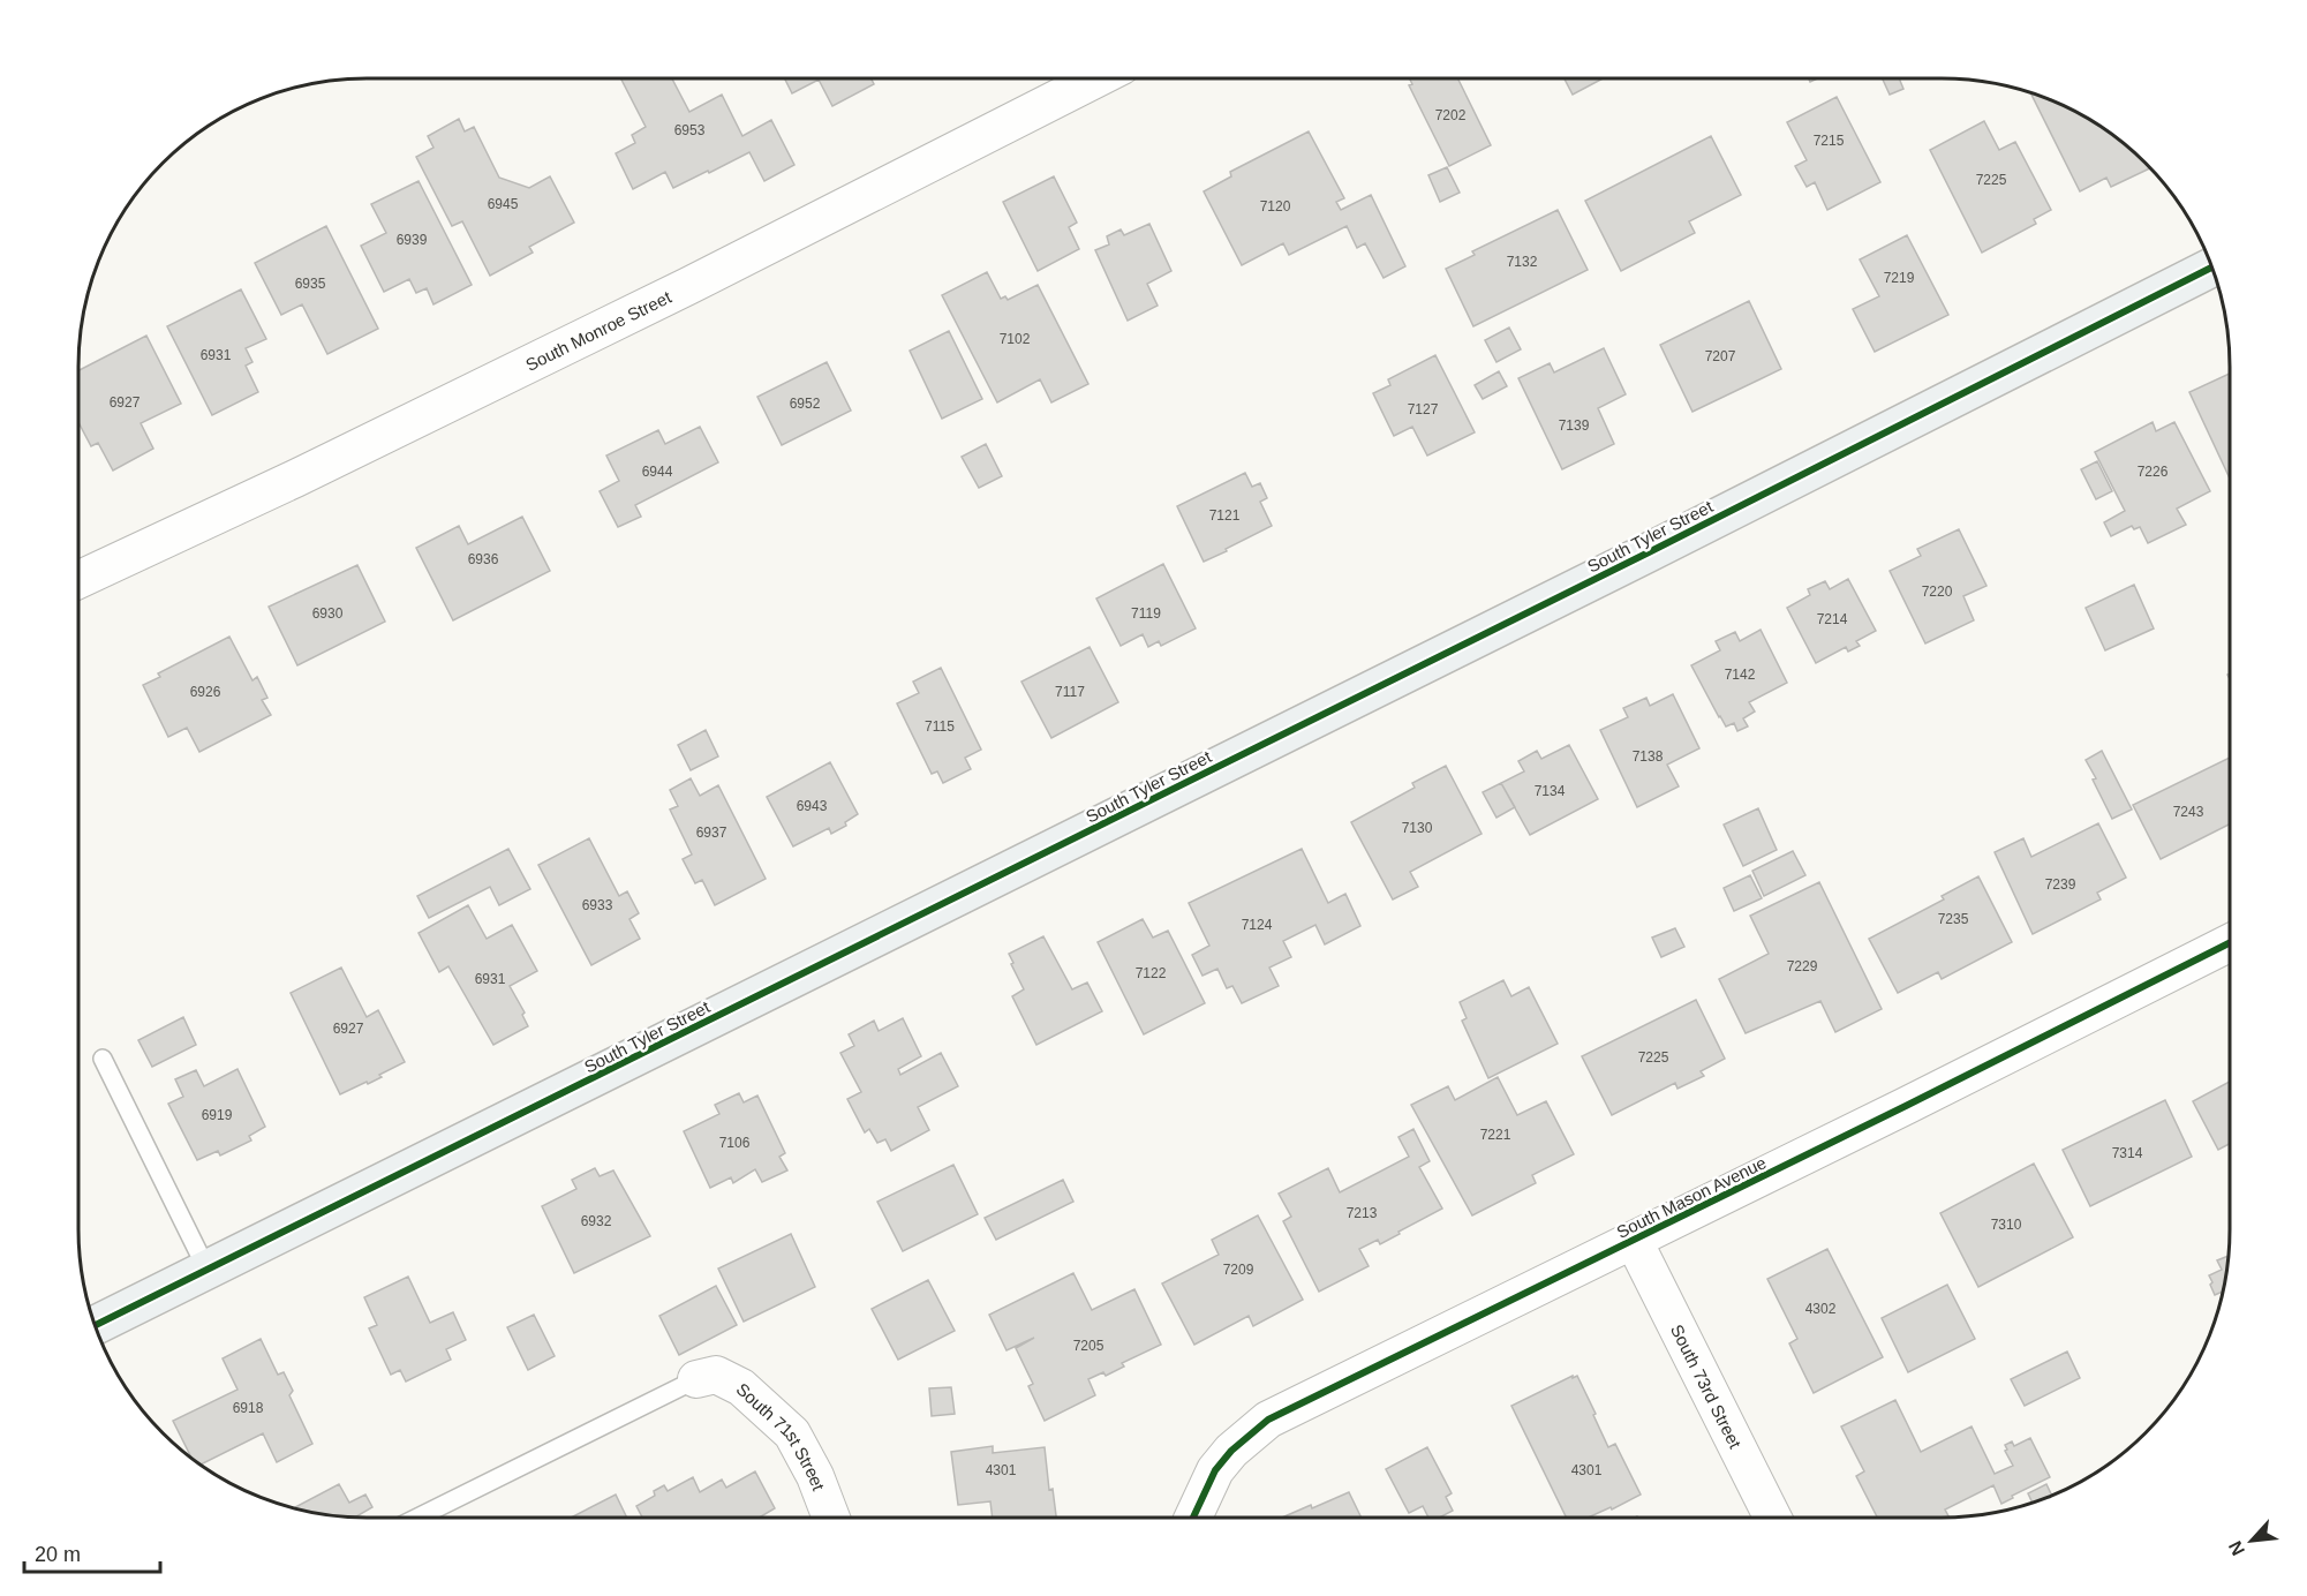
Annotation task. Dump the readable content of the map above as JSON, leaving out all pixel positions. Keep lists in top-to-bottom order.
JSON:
{
  "streets": {
    "street": [
      "South Monroe Street",
      "South Tyler Street",
      "South Mason Avenue",
      "South 73rd Street",
      "South 71st Street"
    ]
  },
  "crossings": [
    ["South Mason Avenue", "South 73rd Street"]
  ],
  "house_numbers": [
    "7202",
    "6953",
    "7215",
    "7225",
    "6945",
    "7120",
    "6939",
    "7132",
    "7219",
    "6935",
    "7102",
    "6931",
    "7207",
    "6927",
    "6952",
    "7127",
    "7139",
    "6944",
    "7226",
    "7121",
    "6936",
    "7220",
    "6930",
    "7119",
    "7214",
    "7142",
    "6926",
    "7117",
    "7115",
    "7138",
    "7134",
    "6943",
    "7243",
    "7130",
    "6937",
    "7239",
    "6933",
    "7235",
    "7124",
    "7229",
    "7122",
    "6931",
    "6927",
    "7225",
    "6919",
    "7221",
    "7106",
    "7314",
    "7213",
    "6932",
    "7310",
    "7209",
    "4302",
    "7205",
    "6918",
    "4301",
    "4301"
  ],
  "scale_bar": "20 m",
  "north": "bottom left"
}
